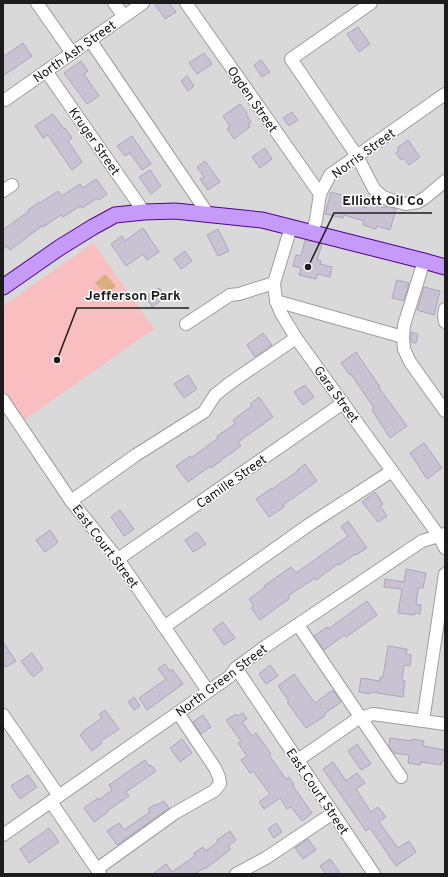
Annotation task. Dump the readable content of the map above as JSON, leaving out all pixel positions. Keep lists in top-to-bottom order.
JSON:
{
  "streets": {
    "street": [
      "North Ash Street",
      "Ogden Street",
      "Kruger Street",
      "Norris Street",
      "Gara Street",
      "Camille Street",
      "East Court Street",
      "North Green Street"
    ]
  },
  "crossings": [
    ["North Ash Street", "Kruger Street"],
    ["Ogden Street", "Norris Street"],
    ["Gara Street", "Camille Street"],
    ["Gara Street", "North Green Street"],
    ["Camille Street", "East Court Street"],
    ["East Court Street", "North Green Street"]
  ],
  "places": ["Elliott Oil Co", "Jefferson Park"]
}
